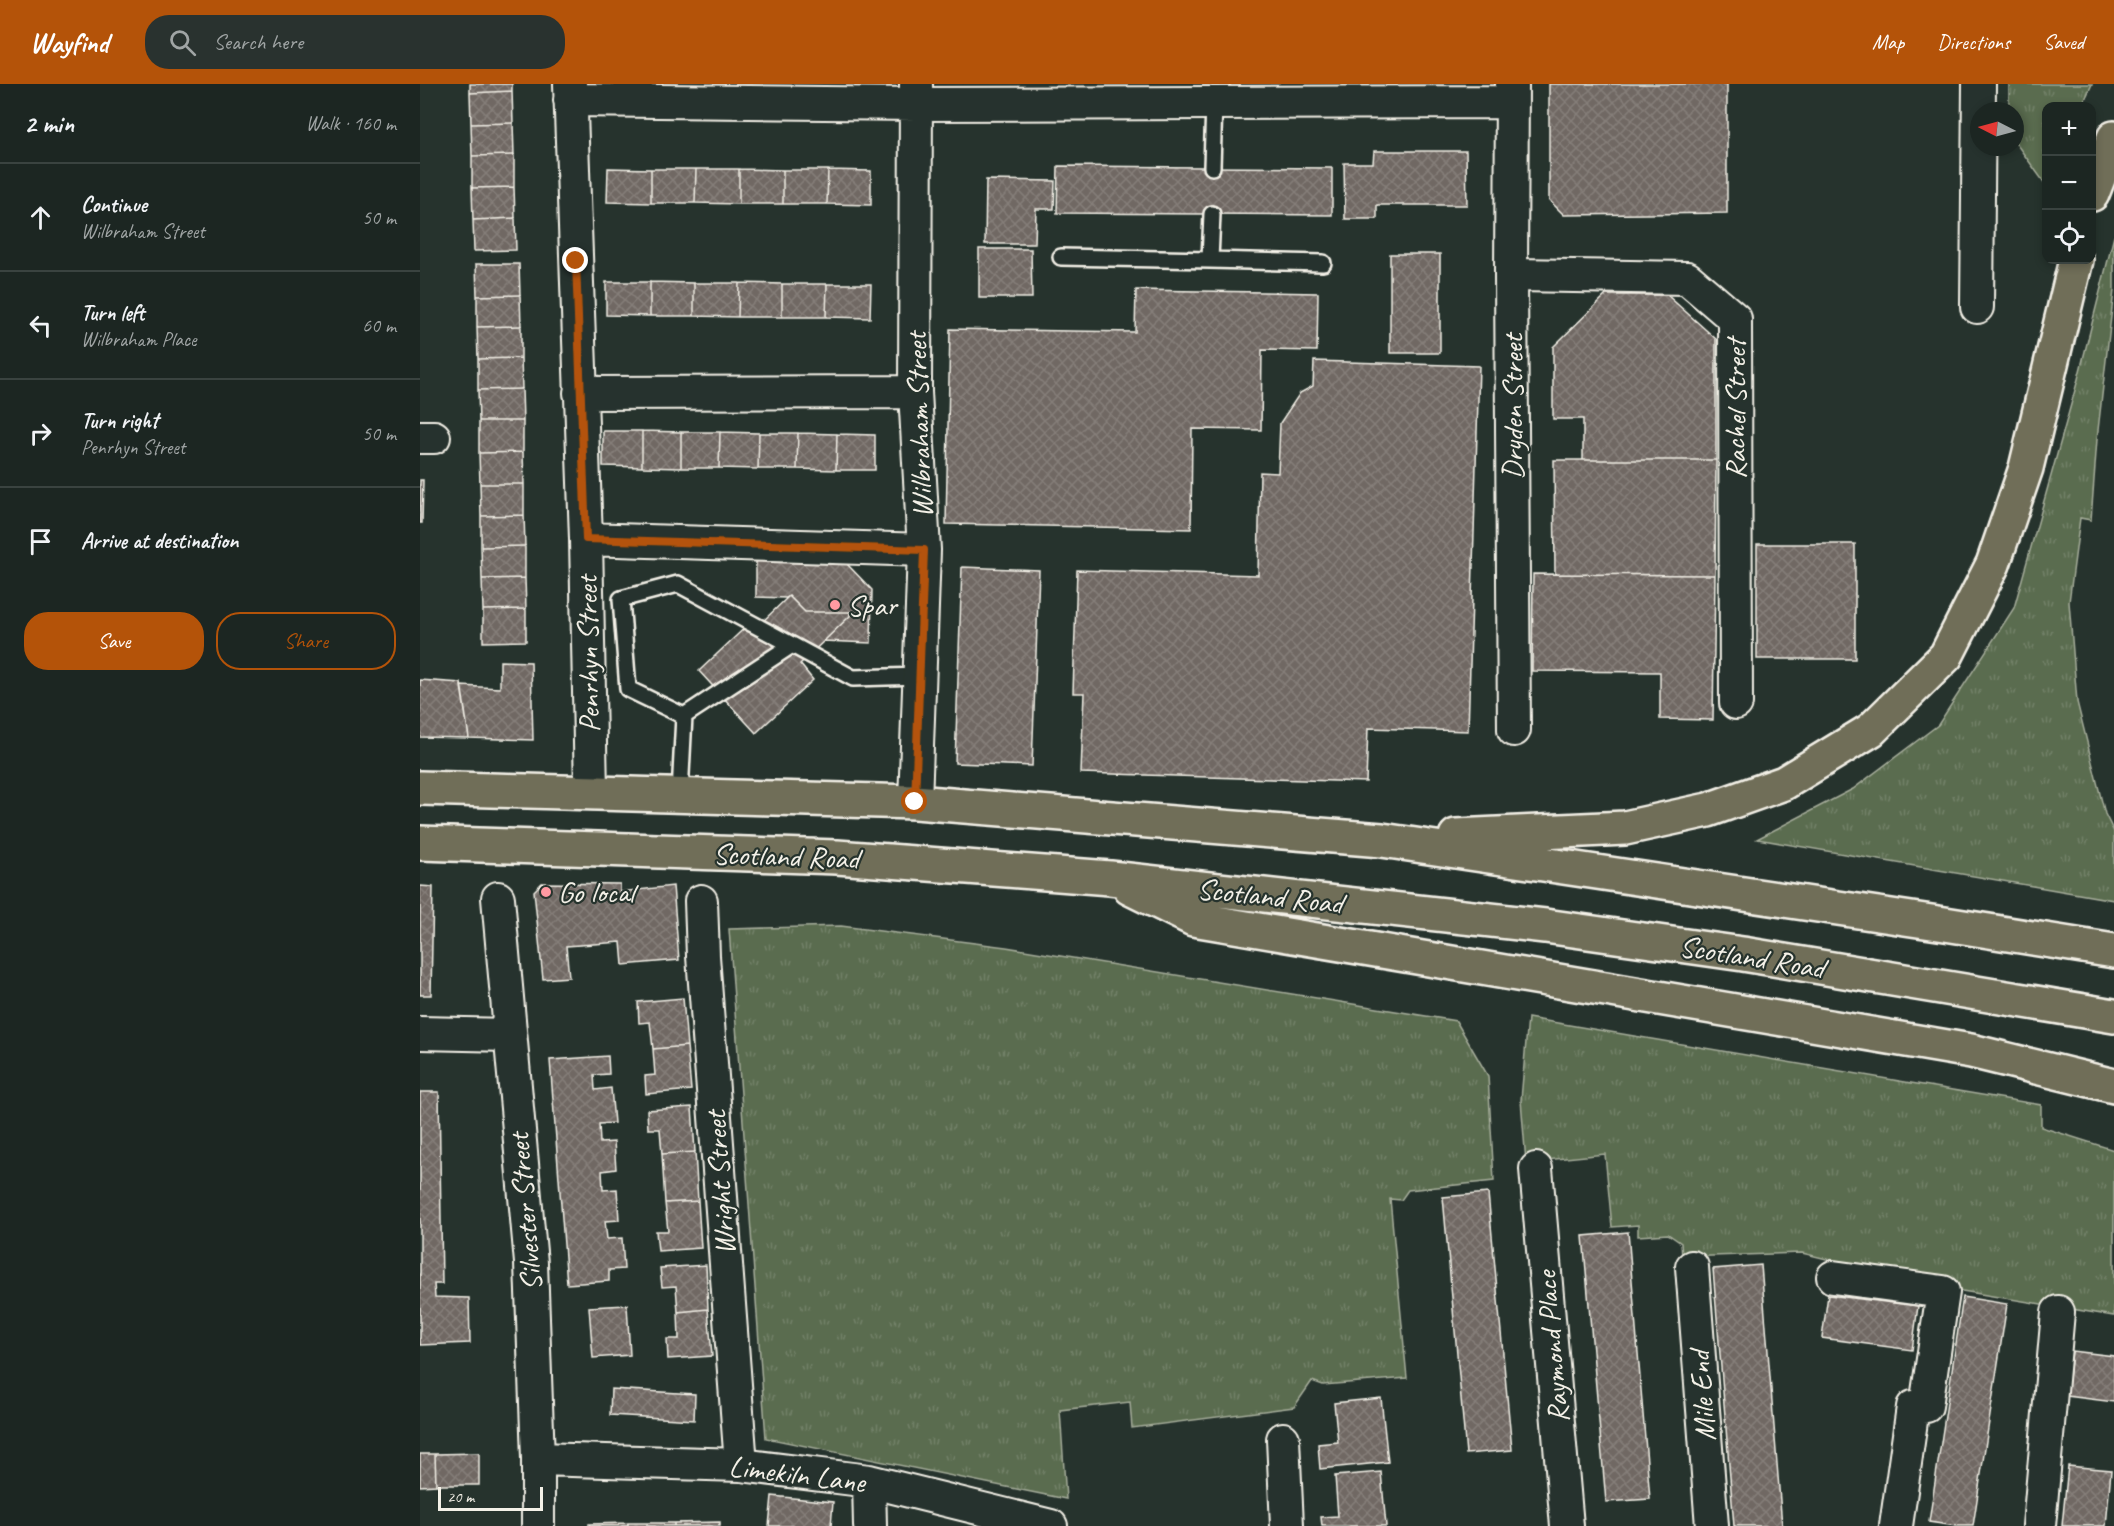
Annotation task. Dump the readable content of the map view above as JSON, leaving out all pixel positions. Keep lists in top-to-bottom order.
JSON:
{
  "streets": {
    "highway": ["Scotland Road"],
    "street": [
      "Dryden Street",
      "Rachel Street",
      "Wilbraham Street",
      "Penrhyn Street",
      "Wright Street",
      "Silvester Street",
      "Raymond Place",
      "Mile End",
      "Limekiln Lane"
    ]
  },
  "crossings": [
    ["Dryden Street", "Rachel Street"],
    ["Wilbraham Street", "Scotland Road"],
    ["Penrhyn Street", "Scotland Road"],
    ["Wright Street", "Limekiln Lane"],
    ["Silvester Street", "Limekiln Lane"]
  ],
  "places": ["Spar", "Go local"],
  "scale_bar": "20 m",
  "north": "left",
  "page": {
    "header": "Wayfind",
    "search": "Search here",
    "nav": ["Map", "Directions", "Saved"],
    "heading": ["2 min", "Walk · 160 m"],
    "map_buttons": ["+", "−"],
    "list": [
      ["Continue", "Wilbraham Street", "50 m"],
      ["Turn left", "Wilbraham Place", "60 m"],
      ["Turn right", "Penrhyn Street", "50 m"],
      "Arrive at destination"
    ],
    "buttons": ["Save", "Share"],
    "scale": "20 m"
  }
}
